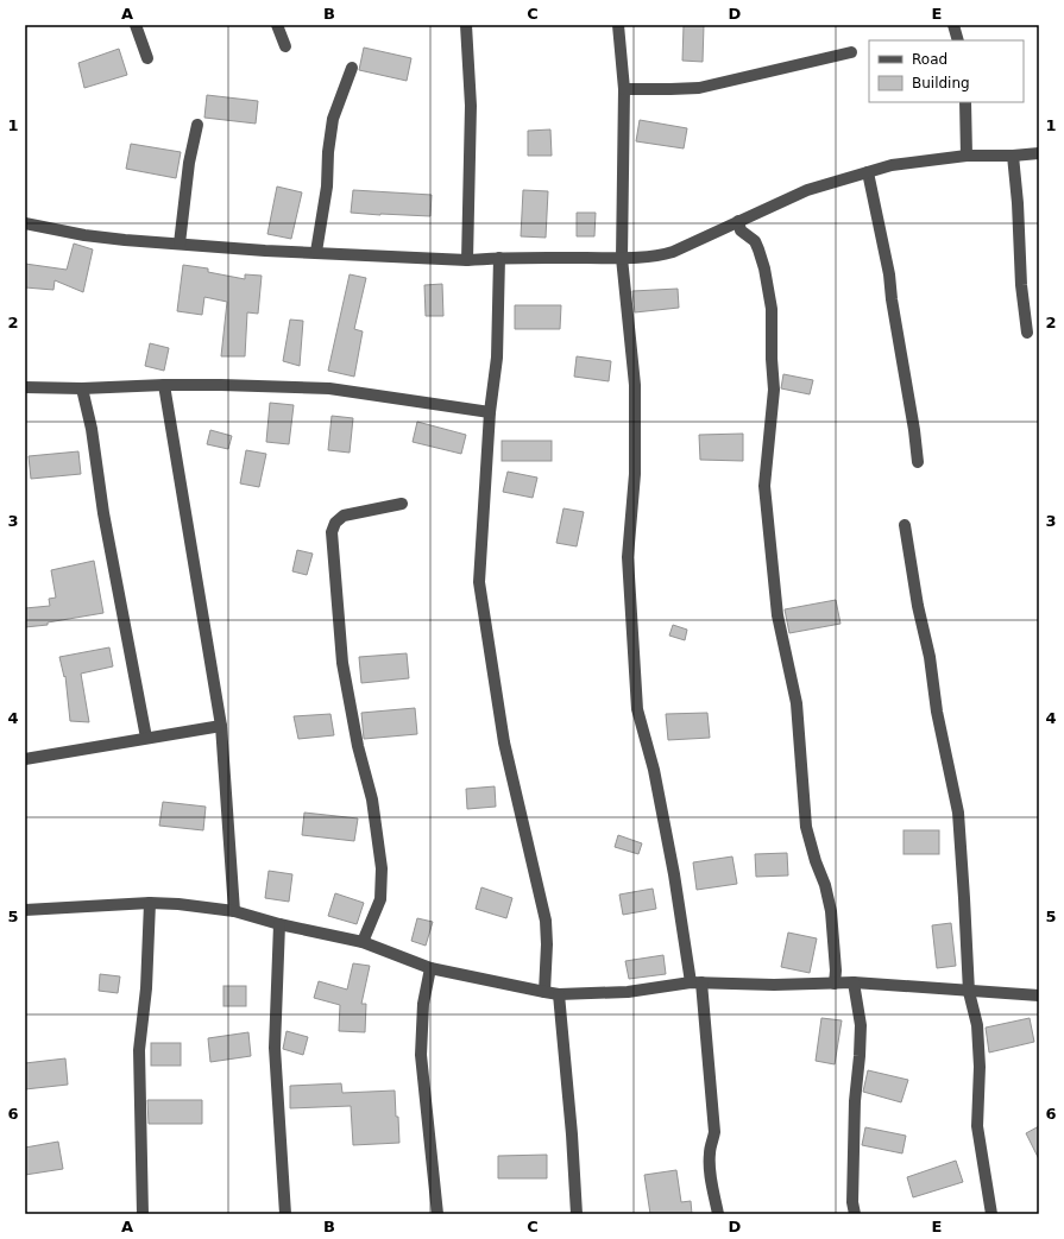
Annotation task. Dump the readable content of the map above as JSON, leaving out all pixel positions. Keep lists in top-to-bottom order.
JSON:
{
  "legend": ["Road", "Building"],
  "grid": {
    "columns": [
      "A",
      "B",
      "C",
      "D",
      "E"
    ],
    "rows": [
      "1",
      "2",
      "3",
      "4",
      "5",
      "6"
    ]
  }
}
